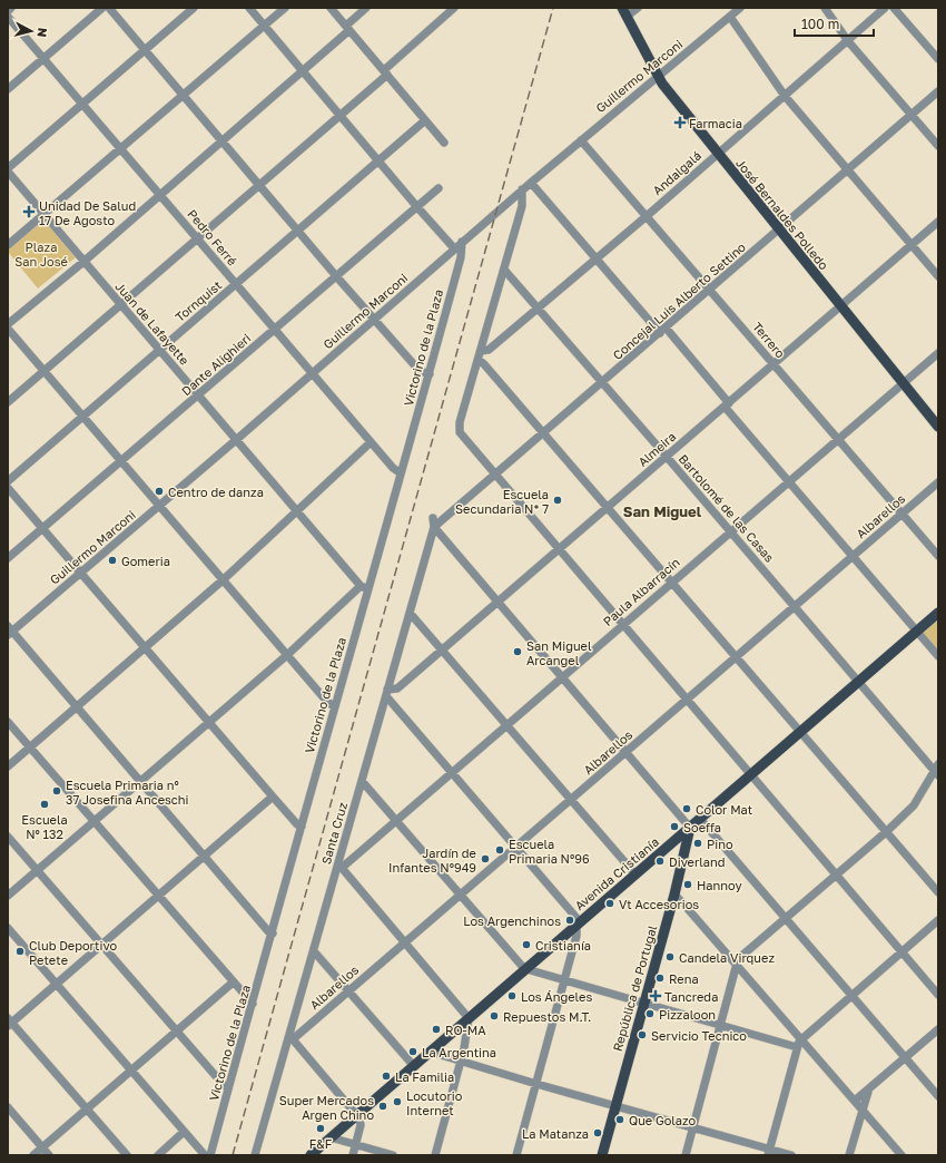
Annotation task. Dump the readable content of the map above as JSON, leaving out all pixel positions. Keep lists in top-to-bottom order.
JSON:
{
  "streets": {
    "main road": ["José Bernaldes Polledo", "Avenida Cristianía", "República de Portugal"],
    "street": [
      "Guillermo Marconi",
      "Andalgalá",
      "Pedro Ferré",
      "Tornquist",
      "Concejal Luis Alberto Settino",
      "Juan de Lafayette",
      "Terrero",
      "Victorino de la Plaza",
      "Dante Alighieri",
      "Almeira",
      "Bartolomé de las Casas",
      "Albarellos",
      "Paula Albarracín",
      "Santa Cruz"
    ]
  },
  "crossings": [
    ["Guillermo Marconi", "José Bernaldes Polledo"],
    ["Guillermo Marconi", "Pedro Ferré"],
    ["Guillermo Marconi", "Juan de Lafayette"],
    ["Guillermo Marconi", "Terrero"],
    ["Guillermo Marconi", "Victorino de la Plaza"],
    ["Andalgalá", "José Bernaldes Polledo"],
    ["Andalgalá", "Terrero"],
    ["Andalgalá", "Bartolomé de las Casas"],
    ["José Bernaldes Polledo", "Concejal Luis Alberto Settino"],
    ["José Bernaldes Polledo", "Almeira"],
    ["José Bernaldes Polledo", "Paula Albarracín"],
    ["Pedro Ferré", "Tornquist"],
    ["Pedro Ferré", "Victorino de la Plaza"],
    ["Pedro Ferré", "Dante Alighieri"],
    ["Tornquist", "Juan de Lafayette"],
    ["Concejal Luis Alberto Settino", "Terrero"],
    ["Concejal Luis Alberto Settino", "Bartolomé de las Casas"],
    ["Concejal Luis Alberto Settino", "Santa Cruz"],
    ["Juan de Lafayette", "Victorino de la Plaza"],
    ["Juan de Lafayette", "Dante Alighieri"],
    ["Terrero", "Almeira"],
    ["Terrero", "Albarellos"],
    ["Terrero", "Paula Albarracín"],
    ["Almeira", "Bartolomé de las Casas"],
    ["Almeira", "Santa Cruz"],
    ["Bartolomé de las Casas", "Albarellos"],
    ["Bartolomé de las Casas", "Paula Albarracín"],
    ["Bartolomé de las Casas", "Avenida Cristianía"],
    ["Albarellos", "Santa Cruz"],
    ["Paula Albarracín", "Santa Cruz"],
    ["Avenida Cristianía", "República de Portugal"]
  ],
  "districts": ["San Miguel"],
  "parks": ["Plaza San José"],
  "places": {
    "health": ["Farmacia", "Unidad De Salud 17 De Agosto", "Tancreda"],
    "other": [
      "Centro de danza",
      "Escuela Secundaria N* 7",
      "Gomeria",
      "San Miguel Arcangel",
      "Escuela Primaria n° 37 Josefina Anceschi",
      "Escuela N° 132",
      "Color Mat",
      "Soeffa",
      "Pino",
      "Escuela Primaria N°96",
      "Jardín de Infantes N°949",
      "Diverland",
      "Hannoy",
      "Vt Accesorios",
      "Los Argenchinos",
      "Cristianía",
      "Club Deportivo Petete",
      "Candela Virquez",
      "Rena",
      "Los Ángeles",
      "Pizzaloon",
      "Repuestos M.T.",
      "RO-MA",
      "Servicio Tecnico",
      "La Argentina",
      "La Familia",
      "Locutorio Internet",
      "Super Mercados Argen Chino",
      "Que Golazo",
      "F&F",
      "La Matanza"
    ]
  },
  "scale_bar": "100 m",
  "north": "right"
}
